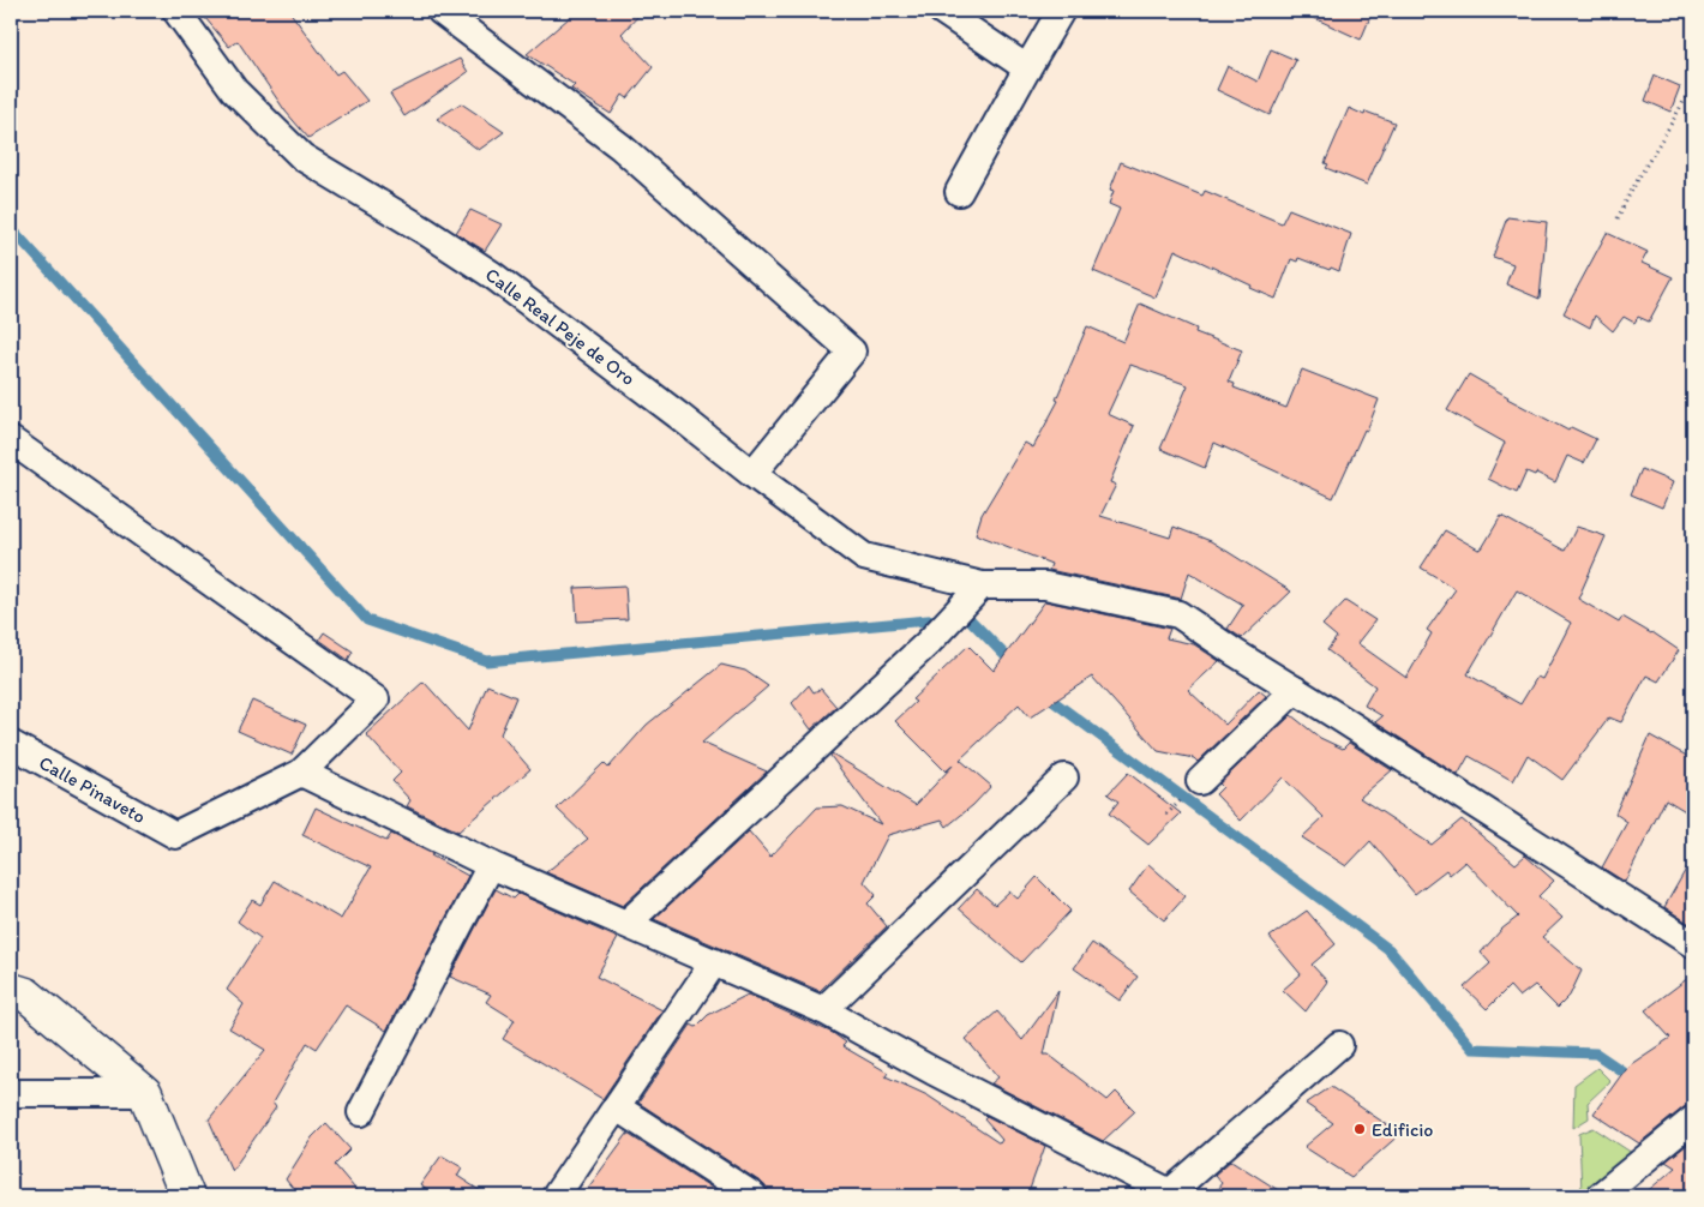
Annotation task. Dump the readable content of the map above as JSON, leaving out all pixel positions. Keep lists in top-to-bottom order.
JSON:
{
  "streets": {
    "street": ["Calle Real Peje de Oro", "Calle Pinaveto"]
  },
  "places": ["Edificio"]
}
